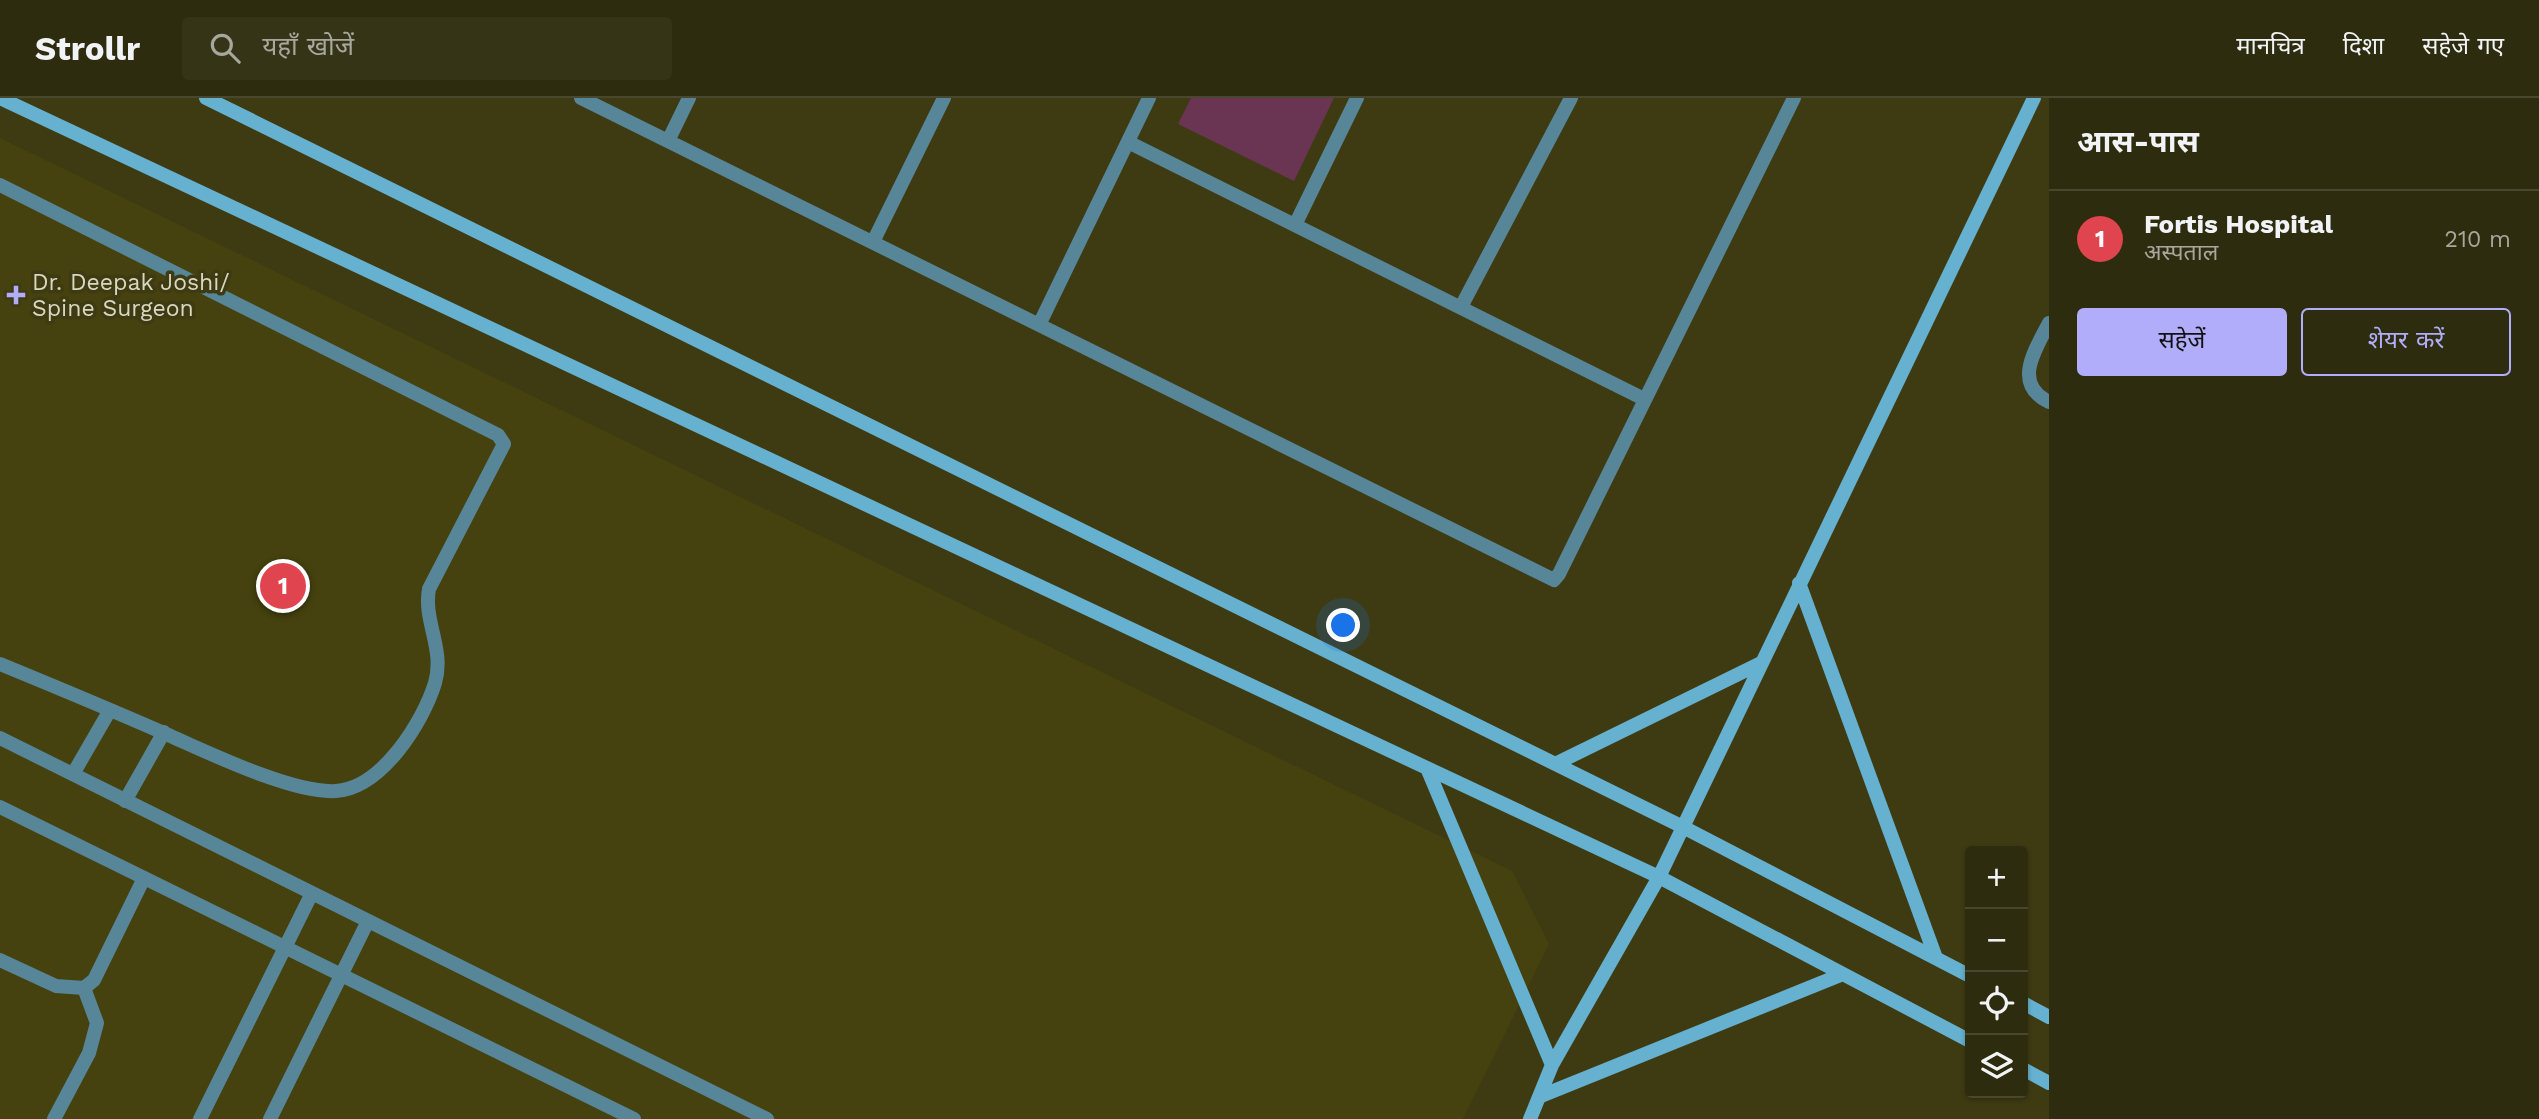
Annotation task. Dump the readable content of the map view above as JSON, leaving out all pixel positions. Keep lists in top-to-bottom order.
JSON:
{
  "places": {
    "health": ["Dr. Deepak Joshi/ Spine Surgeon"]
  },
  "page": {
    "header": "Strollr",
    "search": "यहाँ खोजें",
    "nav": ["मानचित्र", "दिशा", "सहेजे गए"],
    "heading": "आस-पास",
    "list": [
      {
        "mark": "1",
        "name": "Fortis Hospital",
        "note": "अस्पताल",
        "value": "210 m"
      }
    ],
    "buttons": ["सहेजें", "शेयर करें"],
    "pins": "1",
    "map_buttons": ["+", "−"]
  }
}
